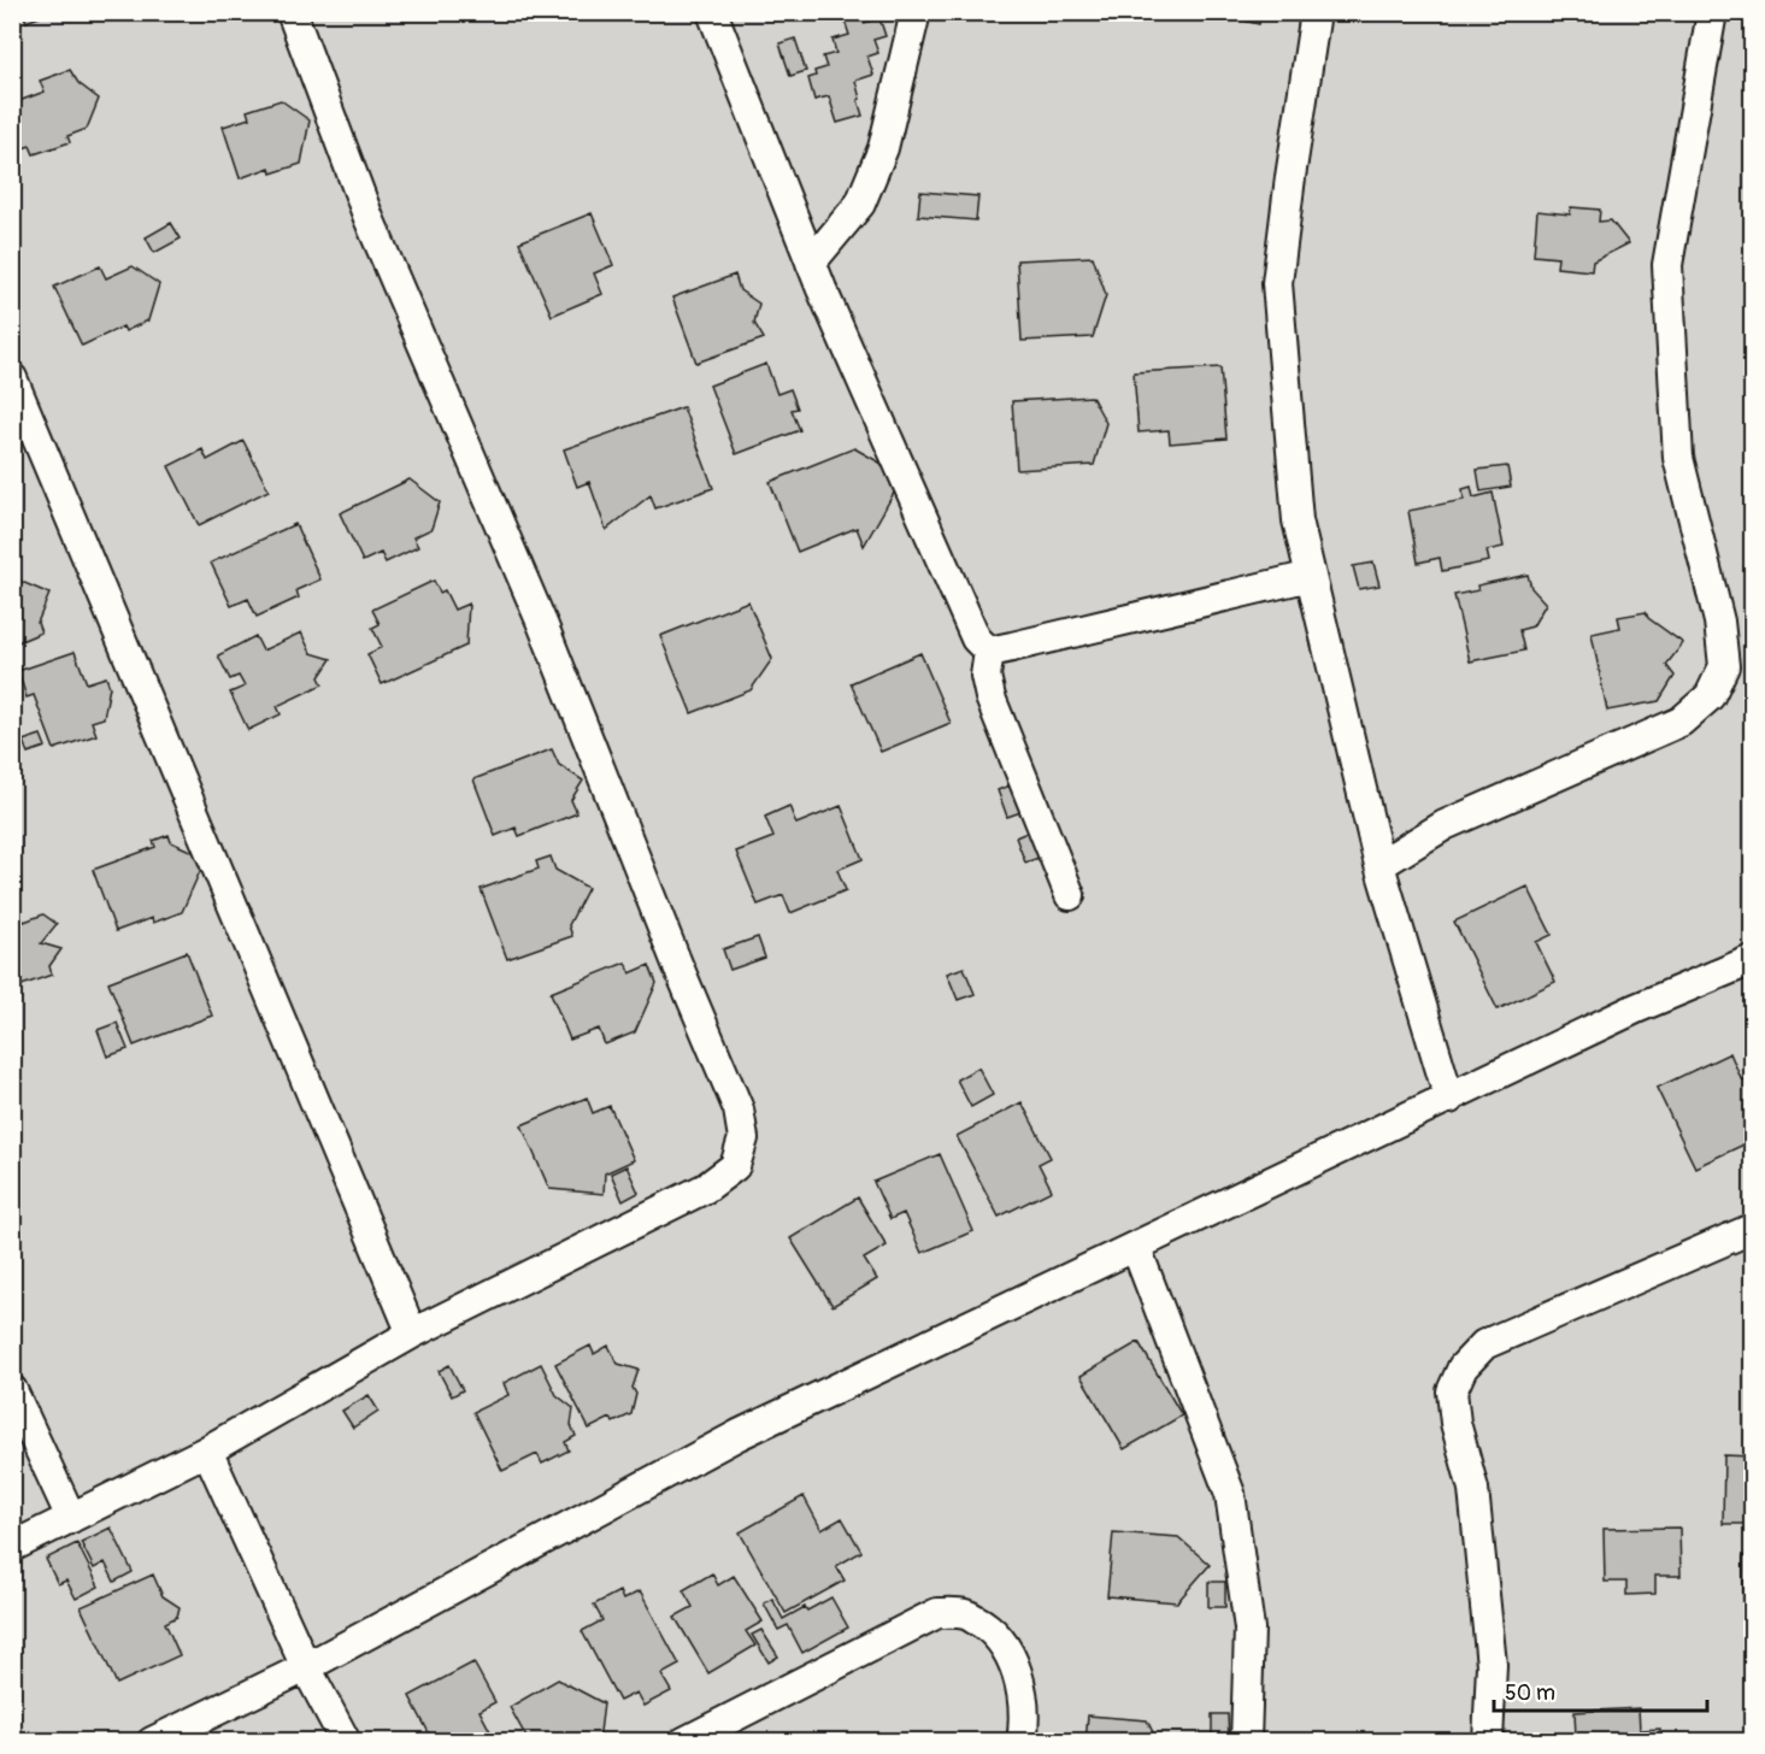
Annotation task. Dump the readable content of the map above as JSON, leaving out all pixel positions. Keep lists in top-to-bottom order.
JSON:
{
  "scale_bar": "50 m"
}
